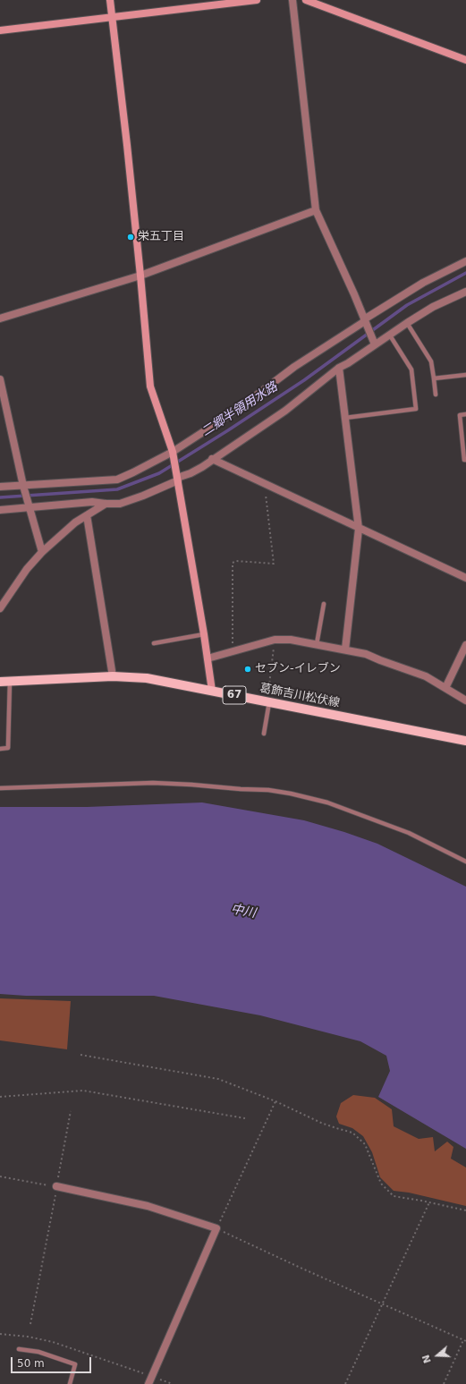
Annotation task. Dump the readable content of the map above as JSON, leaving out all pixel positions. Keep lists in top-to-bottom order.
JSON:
{
  "streets": {
    "main road": ["67", "葛飾吉川松伏線"]
  },
  "water": ["二郷半領用水路", "中川"],
  "places": ["栄五丁目", "セブン-イレブン"],
  "scale_bar": "50 m",
  "north": "left"
}
